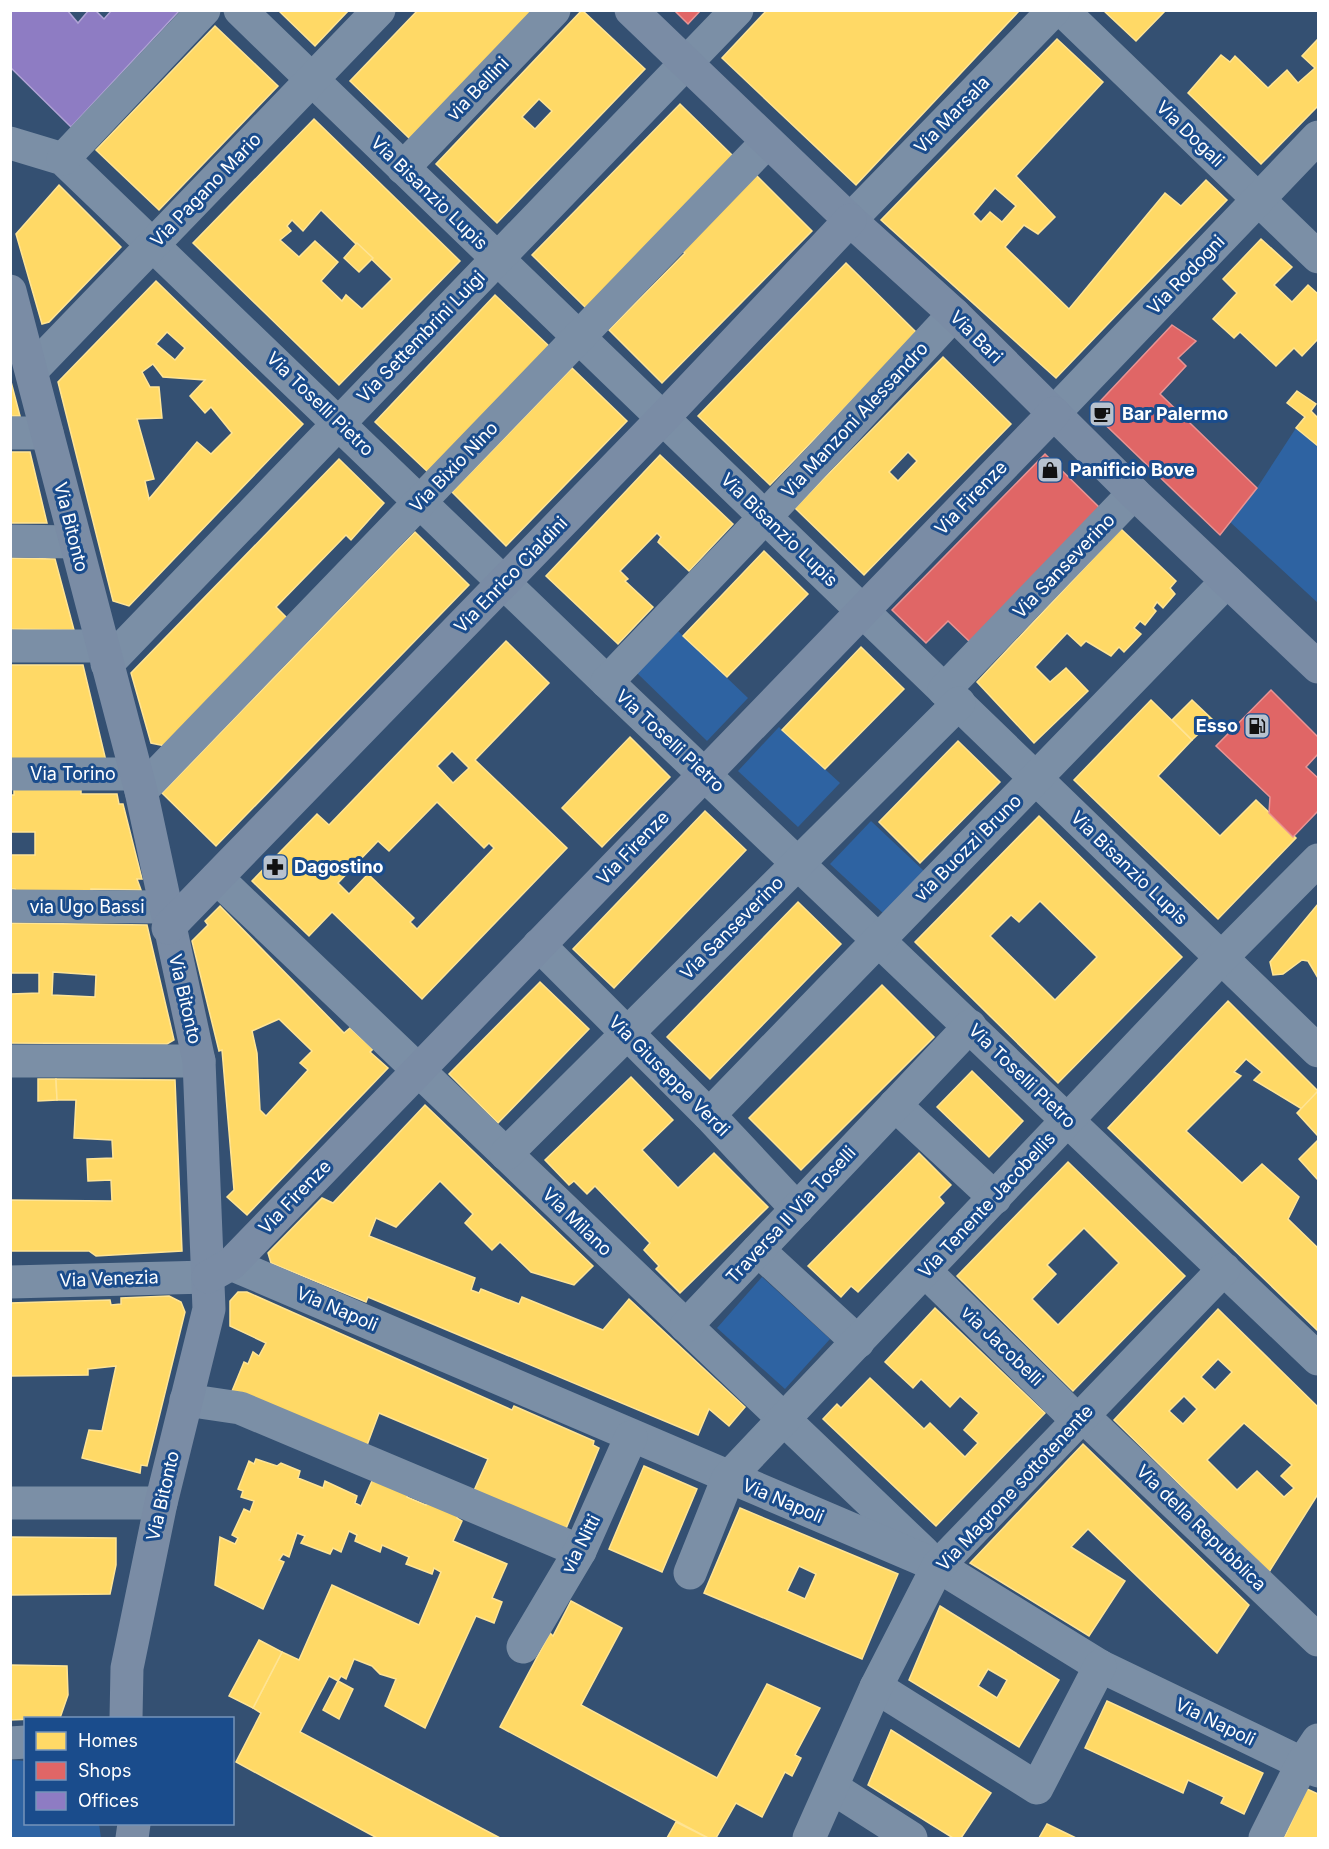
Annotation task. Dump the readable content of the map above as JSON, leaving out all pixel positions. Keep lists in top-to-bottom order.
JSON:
{
  "streets": {
    "main road": [
      "Via Bari",
      "Via Firenze",
      "Via Bitonto",
      "Via Enrico Cialdini"
    ],
    "street": [
      "via Bellini",
      "Via Marsala",
      "Via Dogali",
      "Via Pagano Mario",
      "Via Bisanzio Lupis",
      "Via Rodogni",
      "Via Settembrini Luigi",
      "Via Toselli Pietro",
      "Via Manzoni Alessandro",
      "Via Bixio Nino",
      "Via Sanseverino",
      "Via Torino",
      "via Buozzi Bruno",
      "via Ugo Bassi",
      "Via Giuseppe Verdi",
      "Via Tenente Jacobellis",
      "Traversa II Via Toselli",
      "Via Milano",
      "Via Venezia",
      "Via Napoli",
      "via Jacobelli",
      "Via Magrone sottotenente",
      "Via della Repubblica",
      "via Nitti"
    ]
  },
  "crossings": [
    ["via Bellini", "Via Bisanzio Lupis"],
    ["Via Marsala", "Via Bari"],
    ["Via Marsala", "Via Enrico Cialdini"],
    ["Via Dogali", "Via Rodogni"],
    ["Via Pagano Mario", "Via Bisanzio Lupis"],
    ["Via Pagano Mario", "Via Toselli Pietro"],
    ["Via Pagano Mario", "Via Bitonto"],
    ["Via Bisanzio Lupis", "Via Settembrini Luigi"],
    ["Via Bisanzio Lupis", "Via Manzoni Alessandro"],
    ["Via Bisanzio Lupis", "Via Bixio Nino"],
    ["Via Bisanzio Lupis", "Via Firenze"],
    ["Via Bisanzio Lupis", "Via Sanseverino"],
    ["Via Bisanzio Lupis", "Via Enrico Cialdini"],
    ["Via Bisanzio Lupis", "via Buozzi Bruno"],
    ["Via Bisanzio Lupis", "Via Tenente Jacobellis"],
    ["Via Rodogni", "Via Bari"],
    ["Via Rodogni", "Via Firenze"],
    ["Via Settembrini Luigi", "Via Bari"],
    ["Via Settembrini Luigi", "Via Toselli Pietro"],
    ["Via Settembrini Luigi", "Via Bitonto"],
    ["Via Bari", "Via Manzoni Alessandro"],
    ["Via Bari", "Via Bixio Nino"],
    ["Via Bari", "Via Firenze"],
    ["Via Bari", "Via Sanseverino"],
    ["Via Bari", "Via Enrico Cialdini"],
    ["Via Bari", "via Buozzi Bruno"],
    ["Via Toselli Pietro", "Via Manzoni Alessandro"],
    ["Via Toselli Pietro", "Via Bixio Nino"],
    ["Via Toselli Pietro", "Via Firenze"],
    ["Via Toselli Pietro", "Via Sanseverino"],
    ["Via Toselli Pietro", "Via Enrico Cialdini"],
    ["Via Toselli Pietro", "via Buozzi Bruno"],
    ["Via Toselli Pietro", "Via Tenente Jacobellis"],
    ["Via Toselli Pietro", "Traversa II Via Toselli"],
    ["Via Toselli Pietro", "Via Magrone sottotenente"],
    ["Via Bixio Nino", "Via Bitonto"],
    ["Via Bixio Nino", "Via Torino"],
    ["Via Firenze", "Via Bitonto"],
    ["Via Firenze", "Via Giuseppe Verdi"],
    ["Via Firenze", "Via Milano"],
    ["Via Firenze", "Via Venezia"],
    ["Via Firenze", "Via Napoli"],
    ["Via Bitonto", "Via Enrico Cialdini"],
    ["Via Bitonto", "Via Torino"],
    ["Via Bitonto", "via Ugo Bassi"],
    ["Via Bitonto", "Via Venezia"],
    ["Via Bitonto", "Via Napoli"],
    ["Via Sanseverino", "Via Giuseppe Verdi"],
    ["Via Sanseverino", "Via Milano"],
    ["Via Enrico Cialdini", "via Ugo Bassi"],
    ["Via Enrico Cialdini", "Via Milano"],
    ["via Buozzi Bruno", "Via Giuseppe Verdi"],
    ["Via Giuseppe Verdi", "Traversa II Via Toselli"],
    ["Via Tenente Jacobellis", "Via Milano"],
    ["Via Tenente Jacobellis", "Via Napoli"],
    ["Via Tenente Jacobellis", "via Jacobelli"],
    ["Traversa II Via Toselli", "Via Milano"],
    ["Via Milano", "Via Napoli"],
    ["Via Milano", "Via Magrone sottotenente"],
    ["Via Venezia", "Via Napoli"],
    ["Via Napoli", "Via Magrone sottotenente"],
    ["Via Napoli", "via Nitti"],
    ["via Jacobelli", "Via Magrone sottotenente"],
    ["via Jacobelli", "Via della Repubblica"],
    ["Via Magrone sottotenente", "Via della Repubblica"]
  ],
  "places": {
    "cafe": ["Bar Palermo"],
    "shop": ["Panificio Bove"],
    "fuel station": ["Esso"],
    "pharmacy": ["Dagostino"]
  },
  "legend": ["Homes", "Shops", "Offices"]
}
